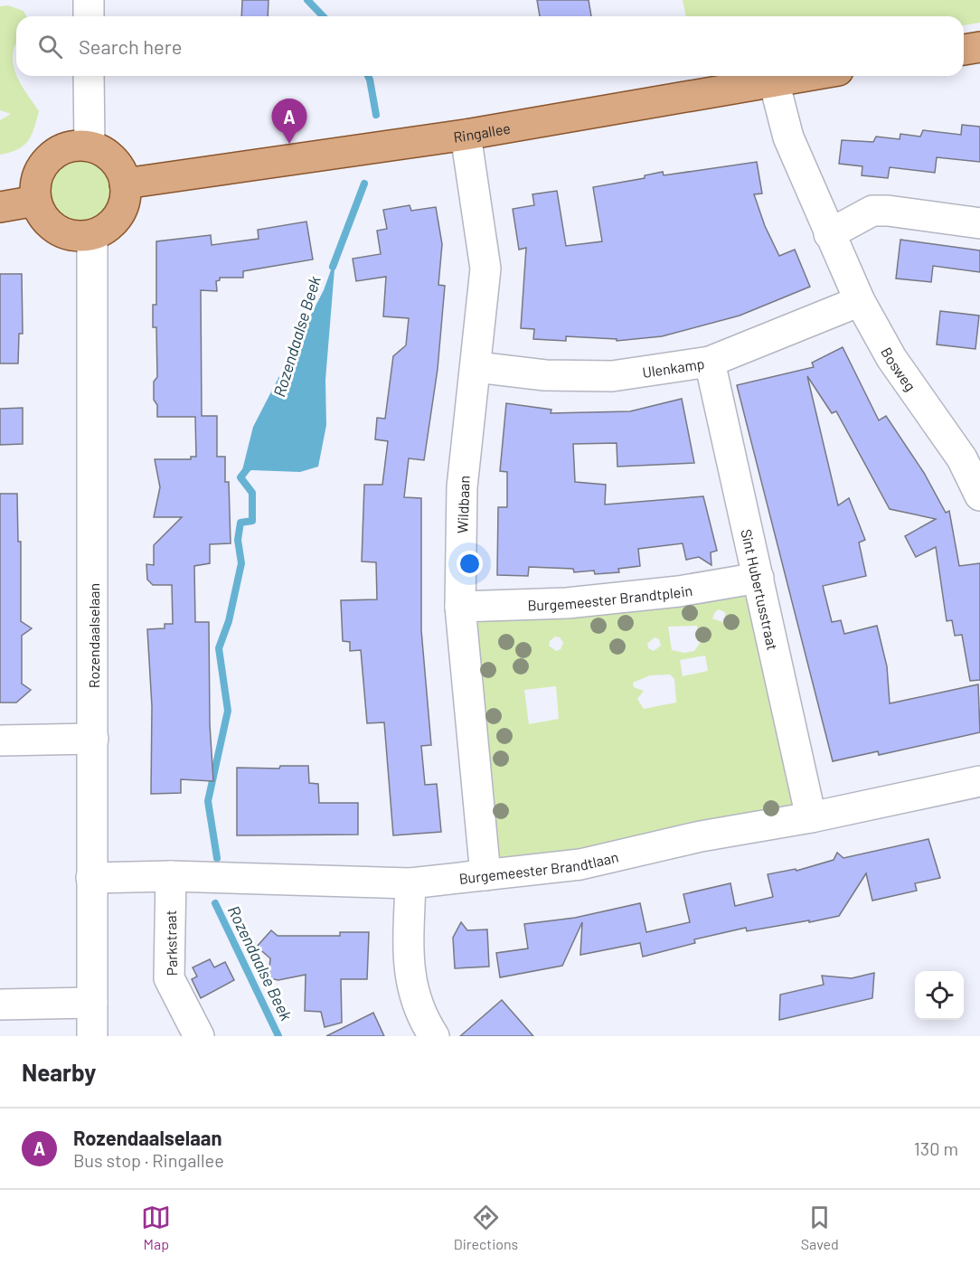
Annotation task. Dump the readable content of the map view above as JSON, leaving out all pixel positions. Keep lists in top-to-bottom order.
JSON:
{
  "streets": {
    "main road": ["Ringallee"],
    "street": [
      "Ulenkamp",
      "Bosweg",
      "Wildbaan",
      "Sint Hubertusstraat",
      "Burgemeester Brandtplein",
      "Rozendaalselaan",
      "Burgemeester Brandtlaan",
      "Parkstraat"
    ]
  },
  "crossings": [
    ["Ringallee", "Bosweg"],
    ["Ringallee", "Wildbaan"],
    ["Ringallee", "Rozendaalselaan"],
    ["Ulenkamp", "Bosweg"],
    ["Ulenkamp", "Wildbaan"],
    ["Ulenkamp", "Sint Hubertusstraat"],
    ["Wildbaan", "Burgemeester Brandtplein"],
    ["Wildbaan", "Burgemeester Brandtlaan"],
    ["Sint Hubertusstraat", "Burgemeester Brandtplein"],
    ["Sint Hubertusstraat", "Burgemeester Brandtlaan"],
    ["Rozendaalselaan", "Burgemeester Brandtlaan"],
    ["Burgemeester Brandtlaan", "Parkstraat"]
  ],
  "water": ["Rozendaalse Beek"],
  "page": {
    "search": "Search here",
    "pins": "A",
    "heading": "Nearby",
    "list": [
      {
        "mark": "A",
        "name": "Rozendaalselaan",
        "note": "Bus stop · Ringallee",
        "value": "130 m"
      }
    ],
    "nav": ["Map", "Directions", "Saved"]
  }
}
